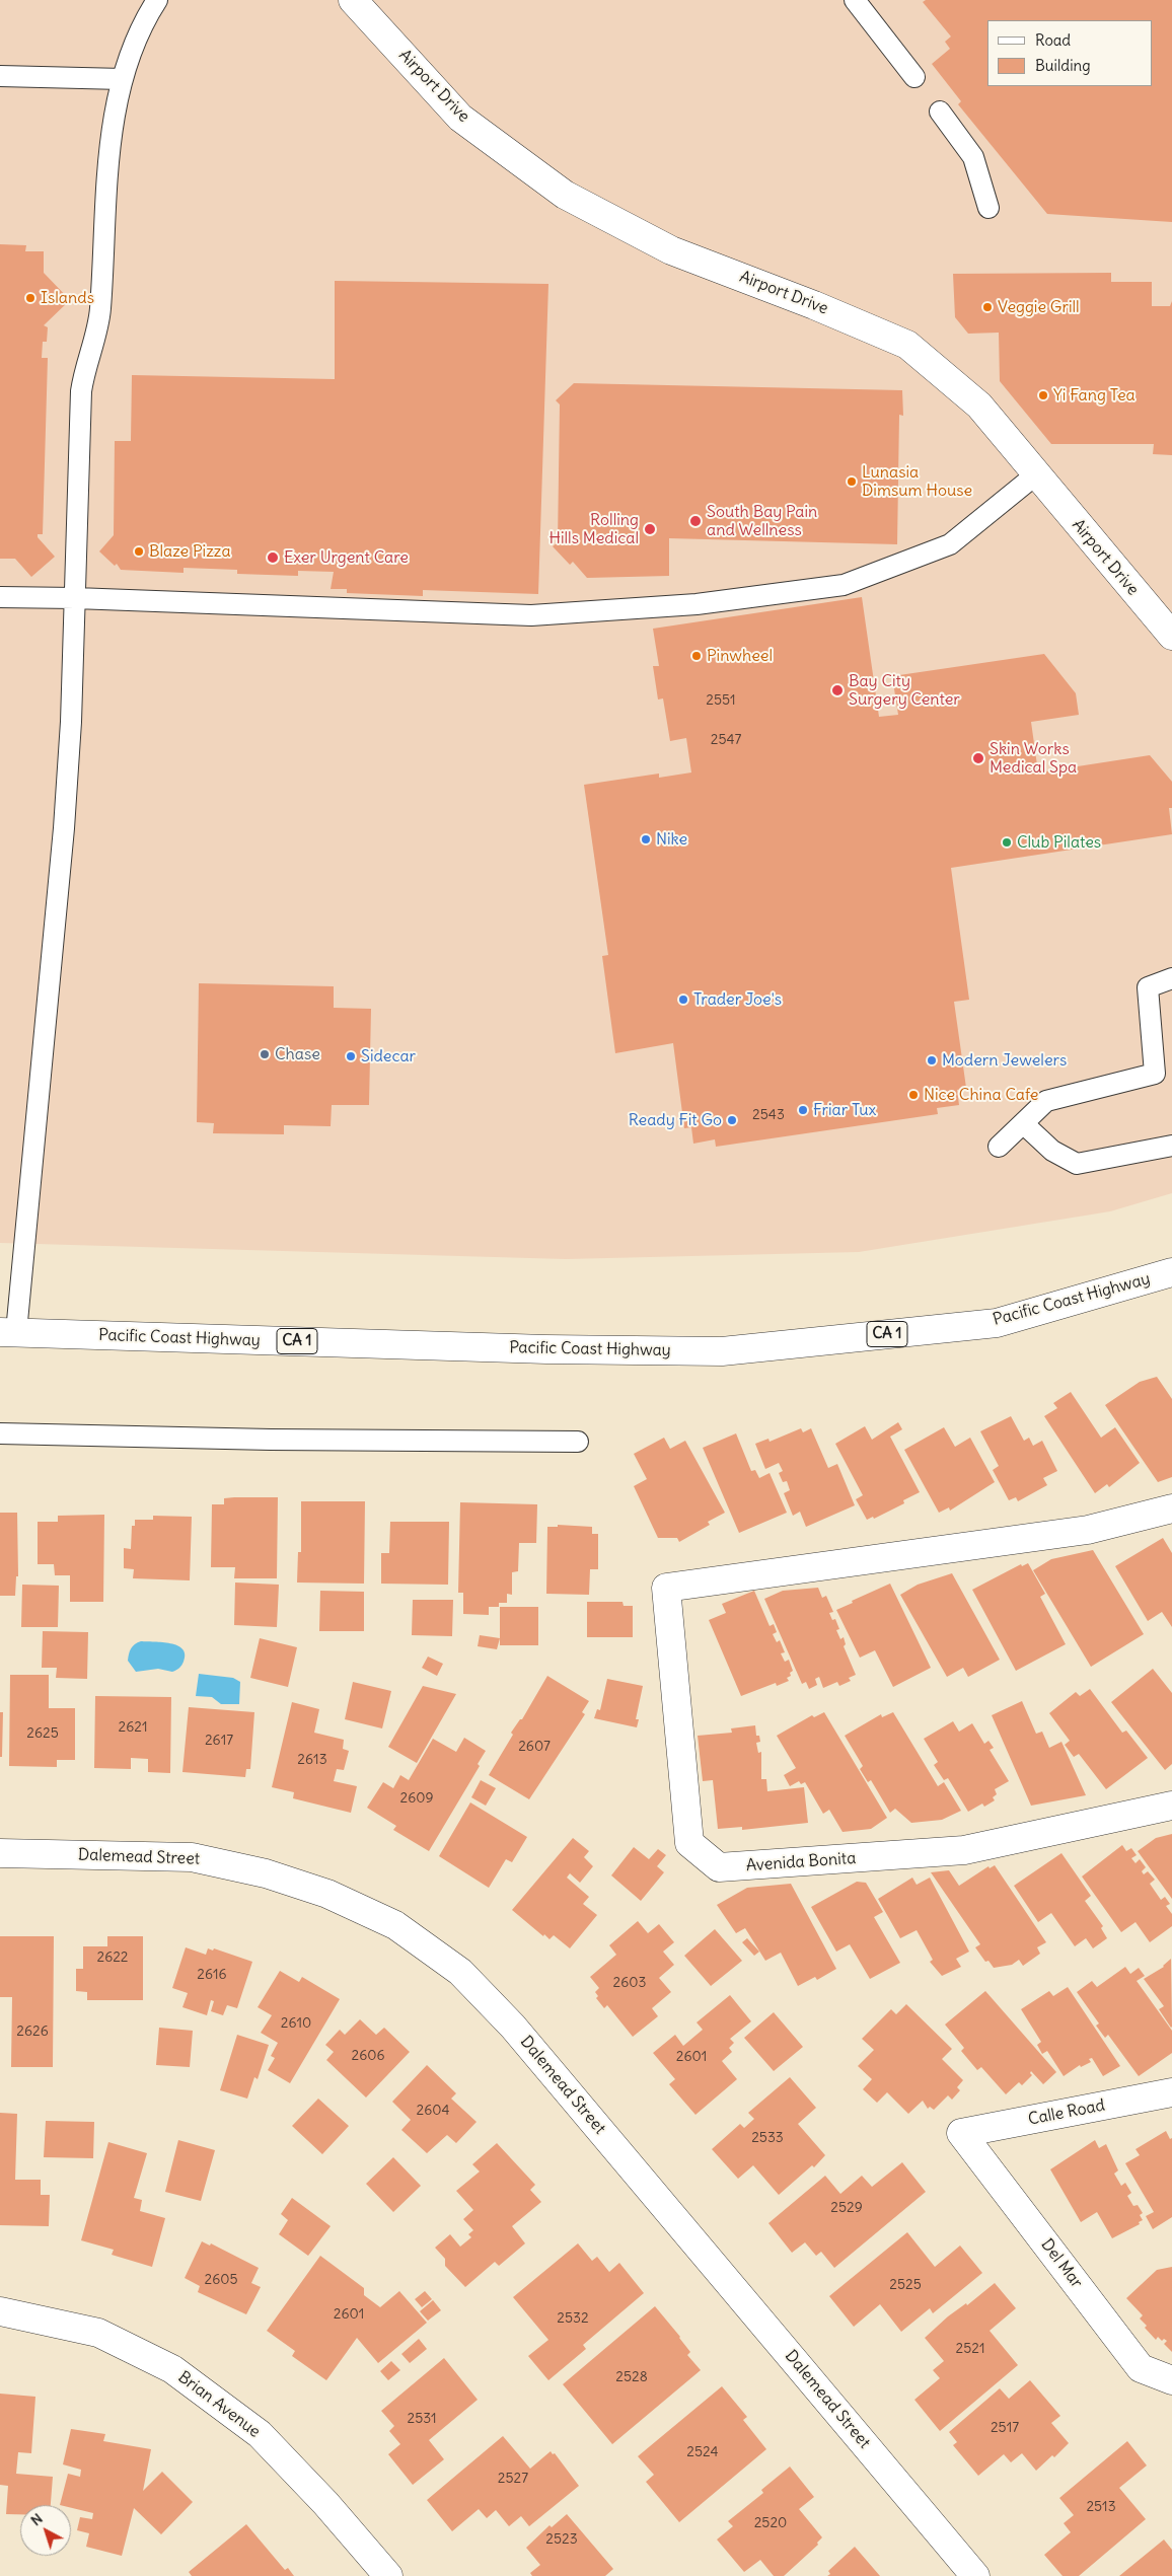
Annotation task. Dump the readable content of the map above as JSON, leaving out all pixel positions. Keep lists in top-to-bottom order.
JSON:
{
  "streets": {
    "main road": [
      "Airport Drive",
      "Pacific Coast Highway",
      "CA 1",
      "Dalemead Street",
      "Avenida Bonita",
      "Calle Road",
      "Del Mar",
      "Brian Avenue"
    ]
  },
  "crossings": [
    ["Calle Road", "Del Mar"]
  ],
  "places": [
    "Islands",
    "Veggie Grill",
    "Yi Fang Tea",
    "Lunasia Dimsum House",
    "South Bay Pain and Wellness",
    "Rolling Hills Medical",
    "Blaze Pizza",
    "Exer Urgent Care",
    "Pinwheel",
    "Bay City Surgery Center",
    "Skin Works Medical Spa",
    "Nike",
    "Club Pilates",
    "Trader Joe's",
    "Chase",
    "Sidecar",
    "Modern Jewelers",
    "Nice China Cafe",
    "Friar Tux",
    "Ready Fit Go"
  ],
  "house_numbers": [
    "2551",
    "2547",
    "2543",
    "2621",
    "2625",
    "2617",
    "2607",
    "2613",
    "2609",
    "2622",
    "2616",
    "2603",
    "2610",
    "2626",
    "2606",
    "2601",
    "2604",
    "2533",
    "2529",
    "2605",
    "2525",
    "2601",
    "2532",
    "2521",
    "2528",
    "2531",
    "2517",
    "2524",
    "2527",
    "2513",
    "2520",
    "2523"
  ],
  "legend": ["Road", "Building"],
  "north": "top left"
}
